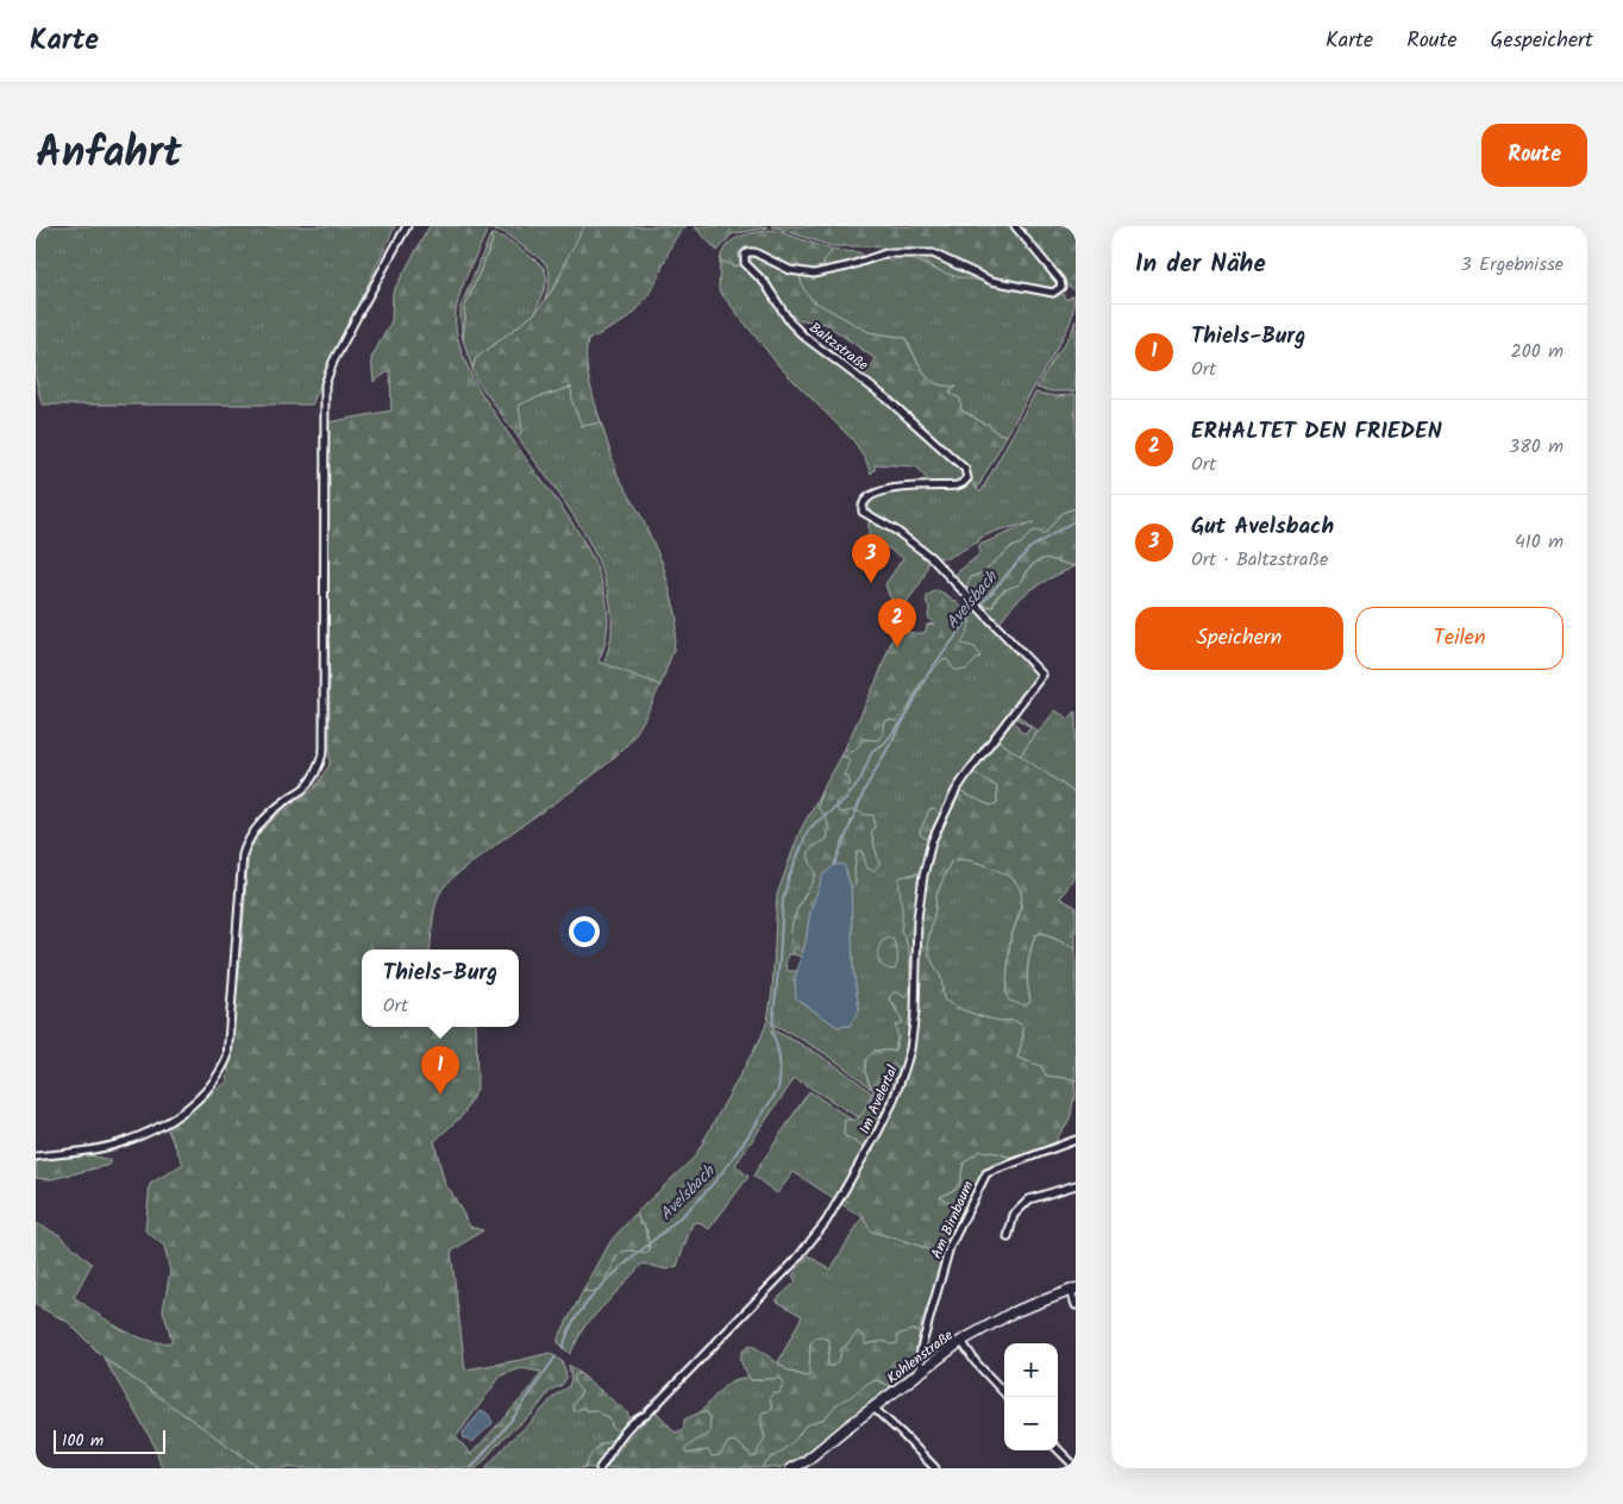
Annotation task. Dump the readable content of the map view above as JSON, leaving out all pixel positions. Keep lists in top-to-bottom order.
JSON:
{
  "streets": {
    "main road": ["Kohlenstraße"],
    "street": ["Baltzstraße", "Im Avelertal", "Am Birnbaum"]
  },
  "crossings": [
    ["Baltzstraße", "Im Avelertal"],
    ["Am Birnbaum", "Kohlenstraße"]
  ],
  "water": ["Avelsbach"],
  "scale_bar": "100 m",
  "page": {
    "header": "Karte",
    "nav": ["Karte", "Route", "Gespeichert"],
    "title": "Anfahrt",
    "buttons": [
      "Route",
      ["Speichern", "Teilen"]
    ],
    "heading": ["In der Nähe", "3 Ergebnisse"],
    "list": [
      {
        "mark": "1",
        "name": "Thiels-Burg",
        "note": "Ort",
        "value": "200 m"
      },
      {
        "mark": "2",
        "name": "ERHALTET DEN FRIEDEN",
        "note": "Ort",
        "value": "380 m"
      },
      {
        "mark": "3",
        "name": "Gut Avelsbach",
        "note": "Ort · Baltzstraße",
        "value": "410 m"
      }
    ],
    "pins": ["3", "2", "1"],
    "popup": ["Thiels-Burg", "Ort"],
    "map_buttons": ["+", "−"],
    "scale": "100 m"
  }
}
